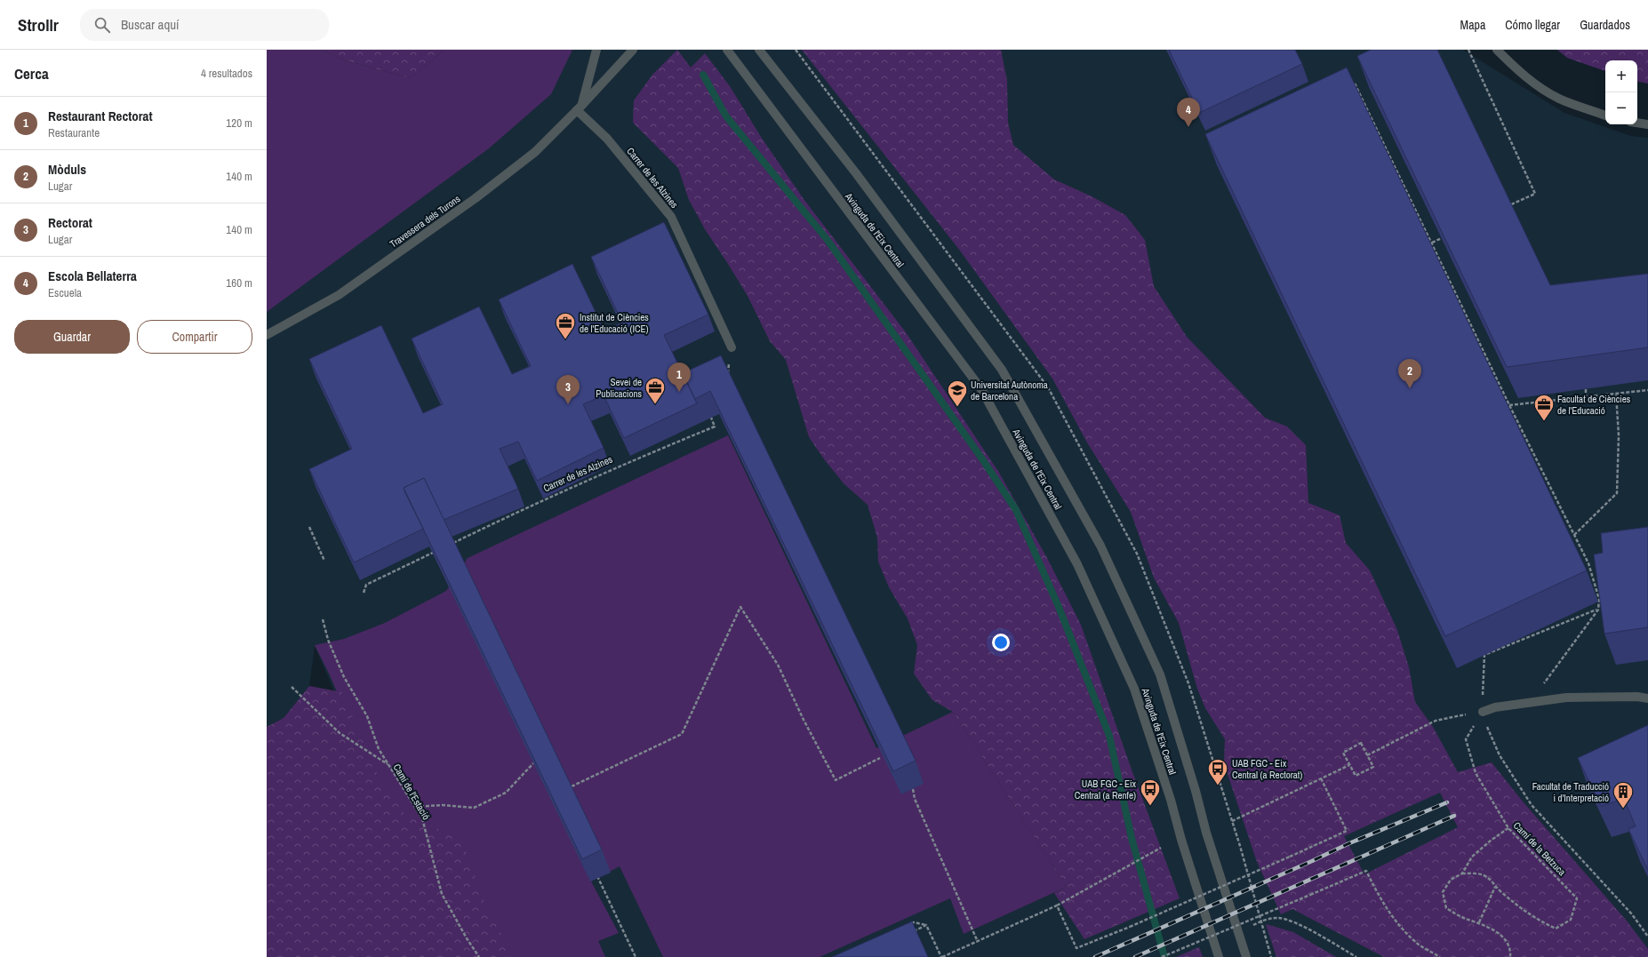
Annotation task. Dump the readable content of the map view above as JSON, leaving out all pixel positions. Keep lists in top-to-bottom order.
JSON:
{
  "streets": {
    "street": ["Carrer de les Alzines", "Travessera dels Turons", "Avinguda de l'Eix Central"],
    "path": ["Camí de l'Estació", "Camí de la Betzuca"]
  },
  "crossings": [
    ["Carrer de les Alzines", "Travessera dels Turons"]
  ],
  "places": {
    "office": ["Institut de Ciències de l'Educació (ICE)", "Sevei de Publicacions", "Facultat de Ciències de l'Educació"],
    "school or university": ["Universitat Autònoma de Barcelona"],
    "bus stop": ["UAB FGC - Eix Central (a Rectorat)", "UAB FGC - Eix Central (a Renfe)"],
    "building": ["Facultat de Traducció i d'Interpretació"]
  },
  "page": {
    "header": "Strollr",
    "search": "Buscar aquí",
    "nav": ["Mapa", "Cómo llegar", "Guardados"],
    "heading": ["Cerca", "4 resultados"],
    "map_buttons": ["+", "−"],
    "list": [
      {
        "mark": "1",
        "name": "Restaurant Rectorat",
        "note": "Restaurante",
        "value": "120 m"
      },
      {
        "mark": "2",
        "name": "Mòduls",
        "note": "Lugar",
        "value": "140 m"
      },
      {
        "mark": "3",
        "name": "Rectorat",
        "note": "Lugar",
        "value": "140 m"
      },
      {
        "mark": "4",
        "name": "Escola Bellaterra",
        "note": "Escuela",
        "value": "160 m"
      }
    ],
    "pins": [
      "4",
      "2",
      "1",
      "3"
    ],
    "buttons": ["Guardar", "Compartir"]
  }
}
